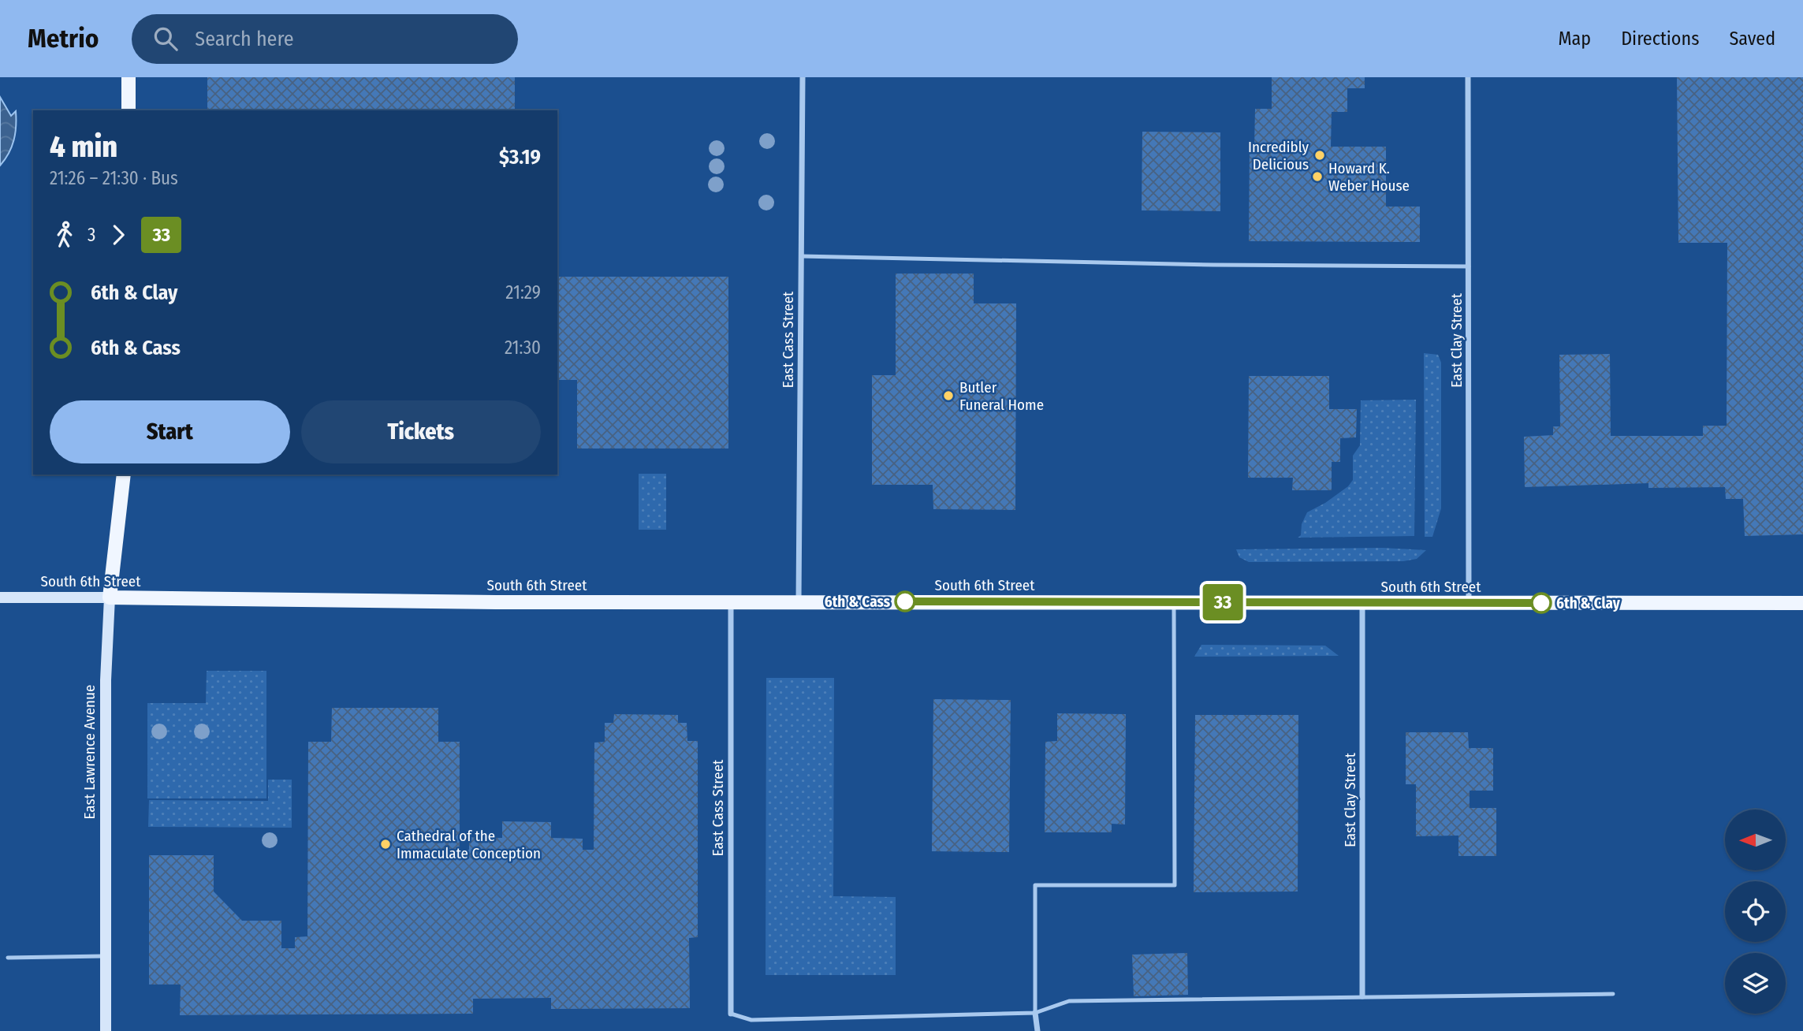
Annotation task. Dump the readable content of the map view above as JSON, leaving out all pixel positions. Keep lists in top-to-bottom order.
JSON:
{
  "streets": {
    "main road": ["South 6th Street", "East Lawrence Avenue"],
    "street": ["East Cass Street", "East Clay Street"]
  },
  "crossings": [
    ["East Cass Street", "South 6th Street"],
    ["East Clay Street", "South 6th Street"],
    ["South 6th Street", "East Lawrence Avenue"]
  ],
  "places": [
    "Incredibly Delicious",
    "Howard K. Weber House",
    "Butler Funeral Home",
    "6th & Cass",
    "6th & Clay",
    "Cathedral of the Immaculate Conception"
  ],
  "lines": ["bus line 33"],
  "north": "left",
  "page": {
    "header": "Metrio",
    "search": "Search here",
    "nav": ["Map", "Directions", "Saved"],
    "on_map": "33",
    "heading": ["4 min", "21:26 – 21:30 · Bus", "$3.19"],
    "legs": ["3", "33"],
    "list": [
      {
        "name": "6th & Clay",
        "value": "21:29"
      },
      {
        "name": "6th & Cass",
        "value": "21:30"
      }
    ],
    "buttons": ["Start", "Tickets"]
  }
}
